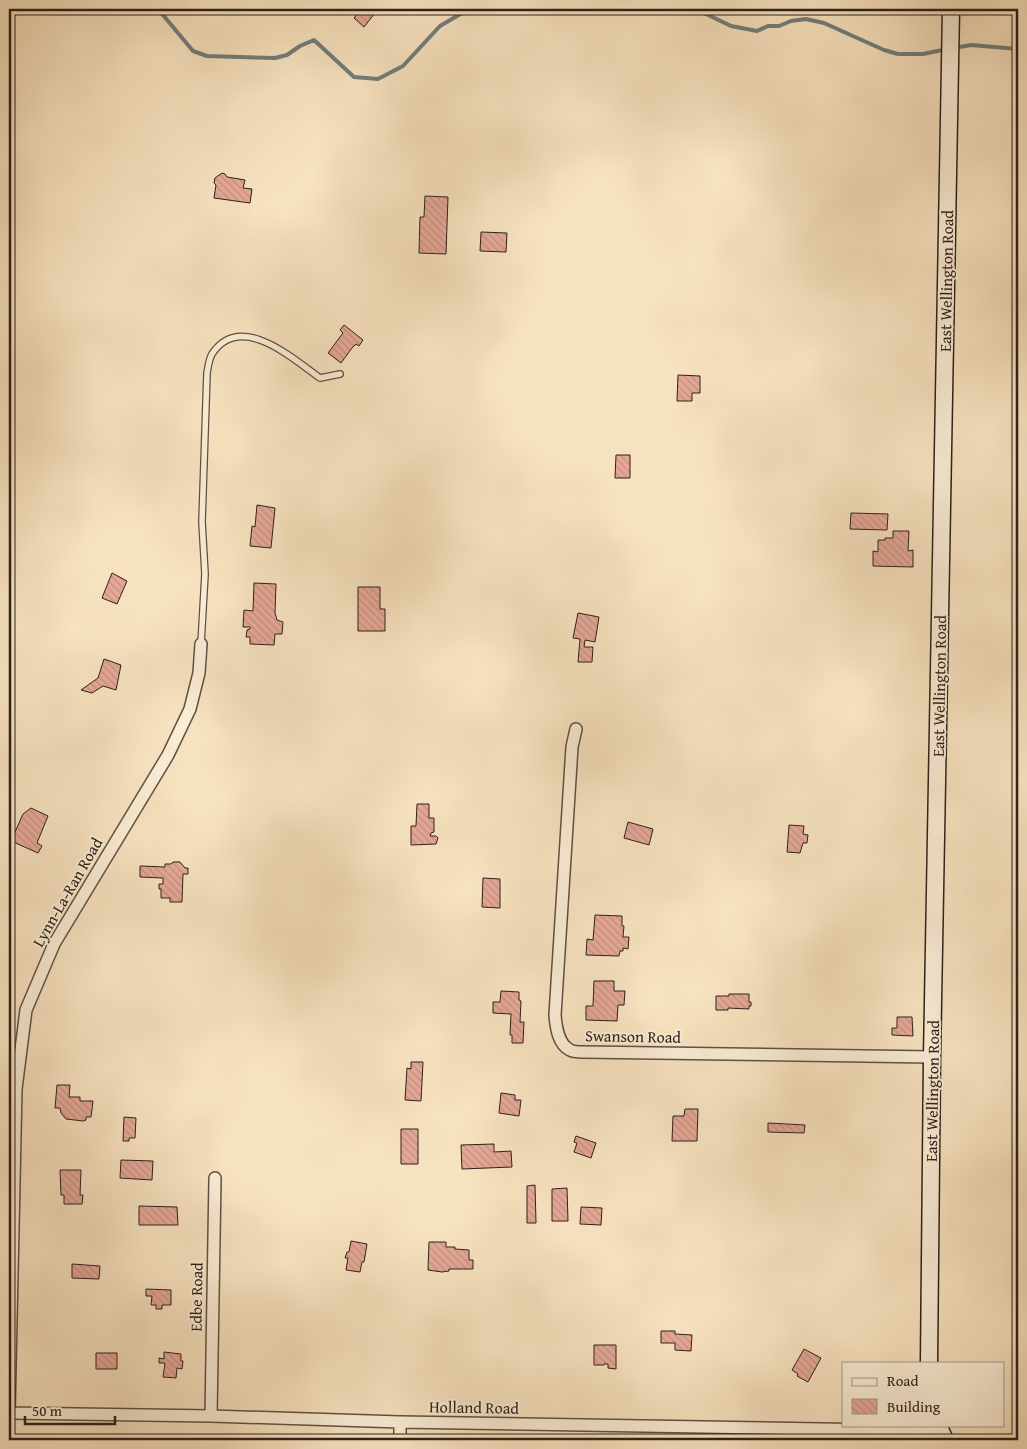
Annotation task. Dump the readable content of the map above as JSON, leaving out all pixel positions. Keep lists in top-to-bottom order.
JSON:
{
  "streets": {
    "street": [
      "East Wellington Road",
      "Lynn-La-Ran Road",
      "Swanson Road",
      "Edbe Road",
      "Holland Road"
    ]
  },
  "crossings": [
    ["East Wellington Road", "Swanson Road"],
    ["Lynn-La-Ran Road", "Holland Road"],
    ["Edbe Road", "Holland Road"]
  ],
  "legend": ["Road", "Building"],
  "scale_bar": "50 m"
}
